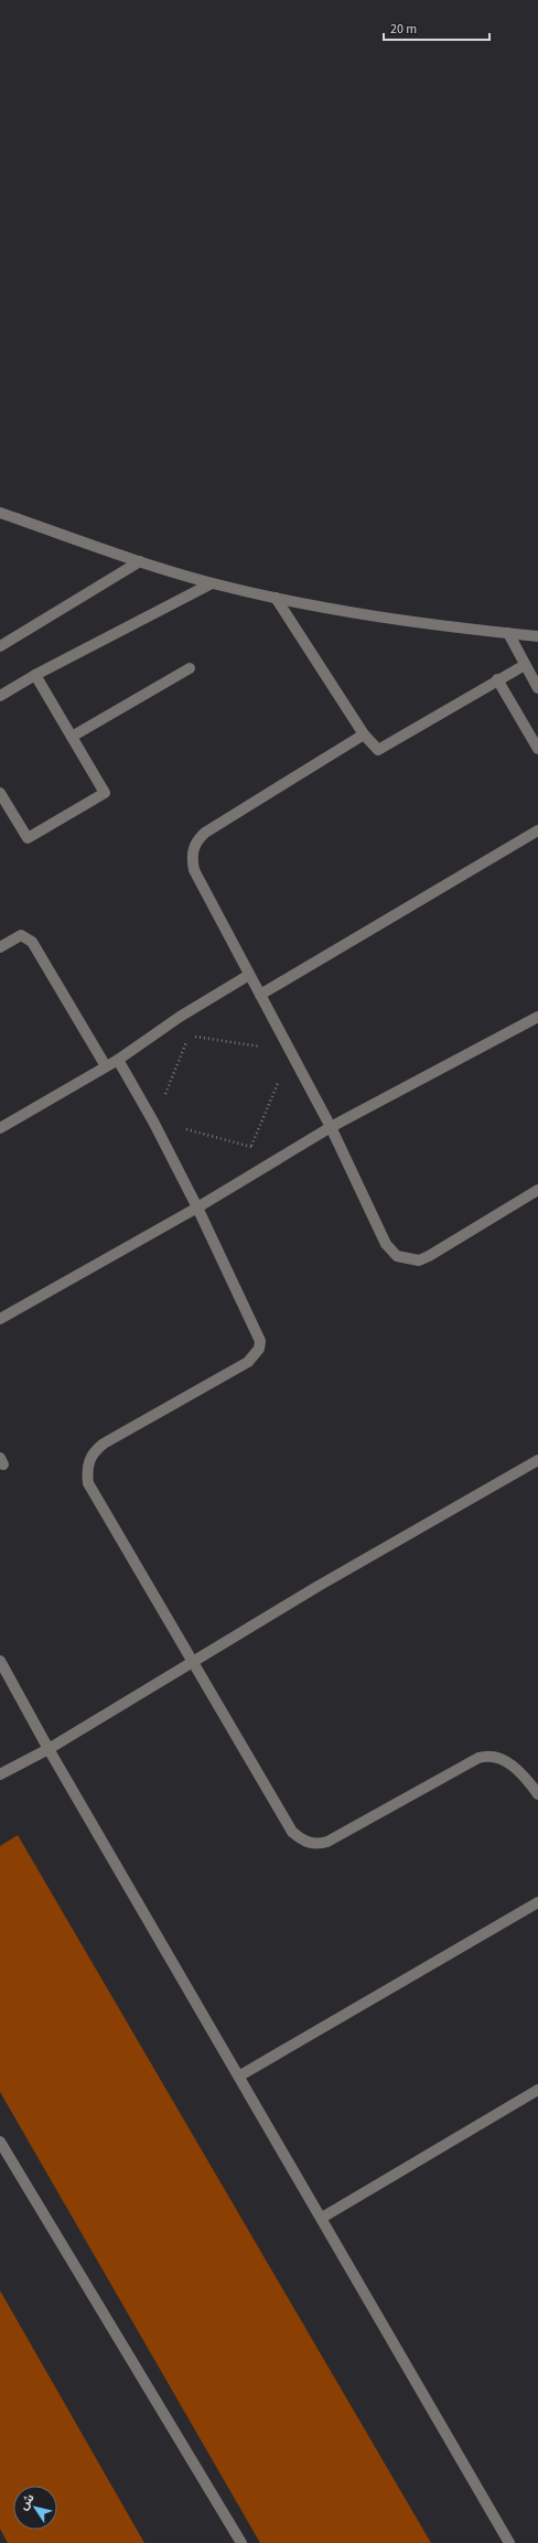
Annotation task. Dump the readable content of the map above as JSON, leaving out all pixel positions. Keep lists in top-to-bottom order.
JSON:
{
  "scale_bar": "20 m",
  "north": "top left"
}
